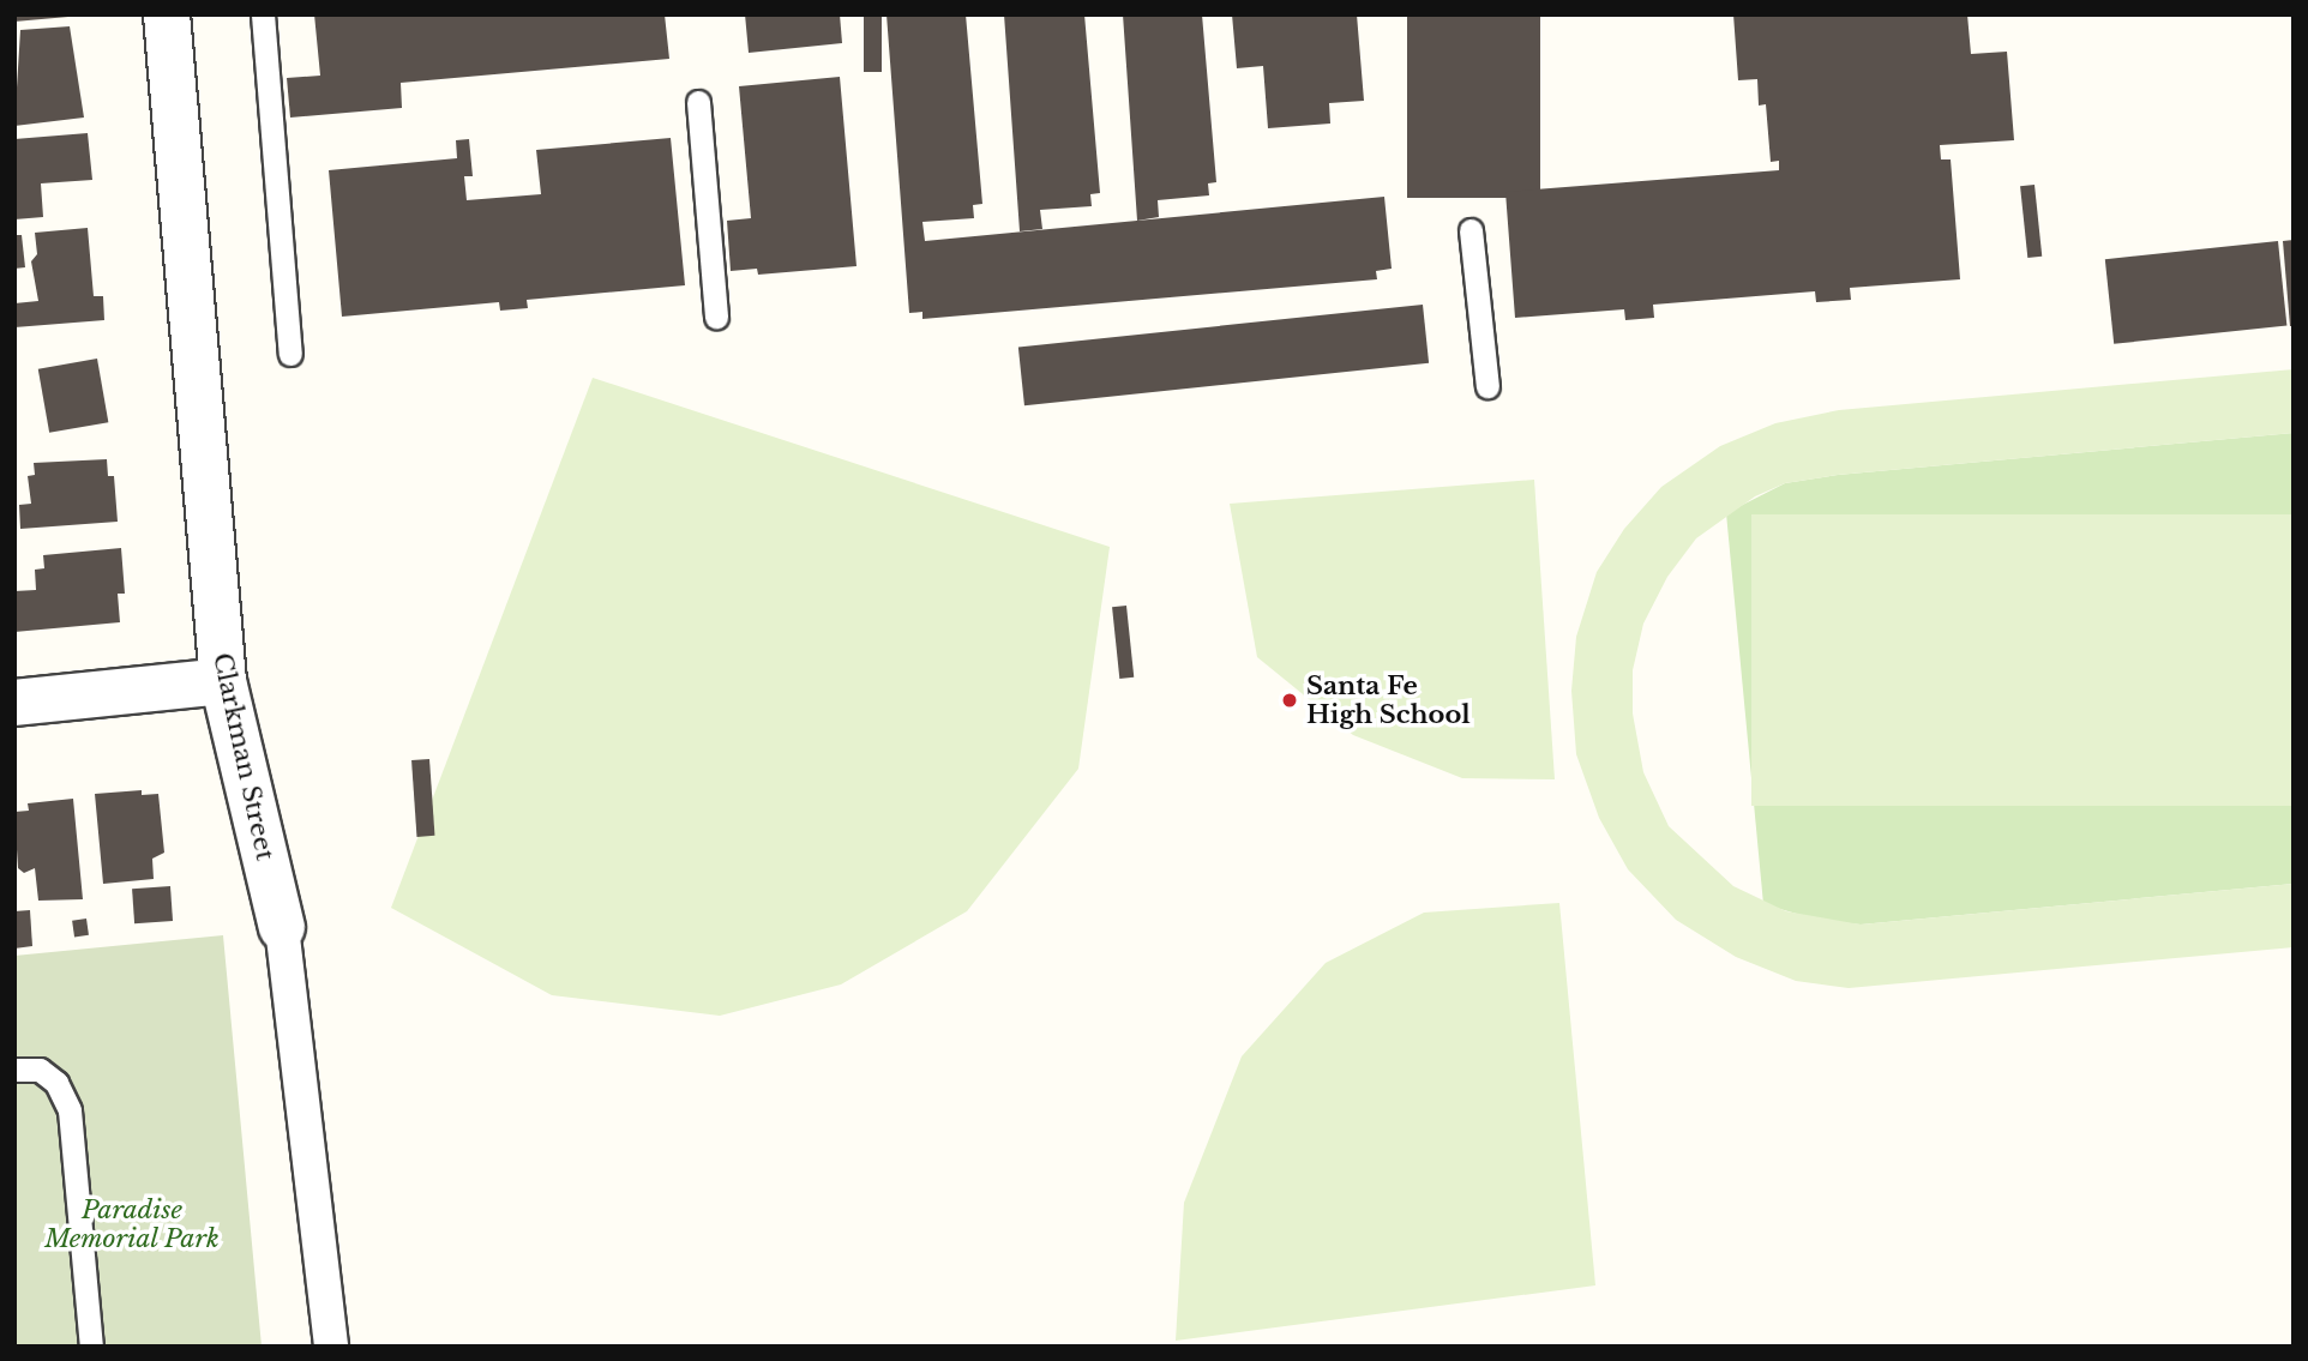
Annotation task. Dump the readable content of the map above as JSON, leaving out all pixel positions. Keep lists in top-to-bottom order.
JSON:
{
  "streets": {
    "street": ["Clarkman Street"]
  },
  "parks": ["Paradise Memorial Park"],
  "places": ["Santa Fe High School"]
}
